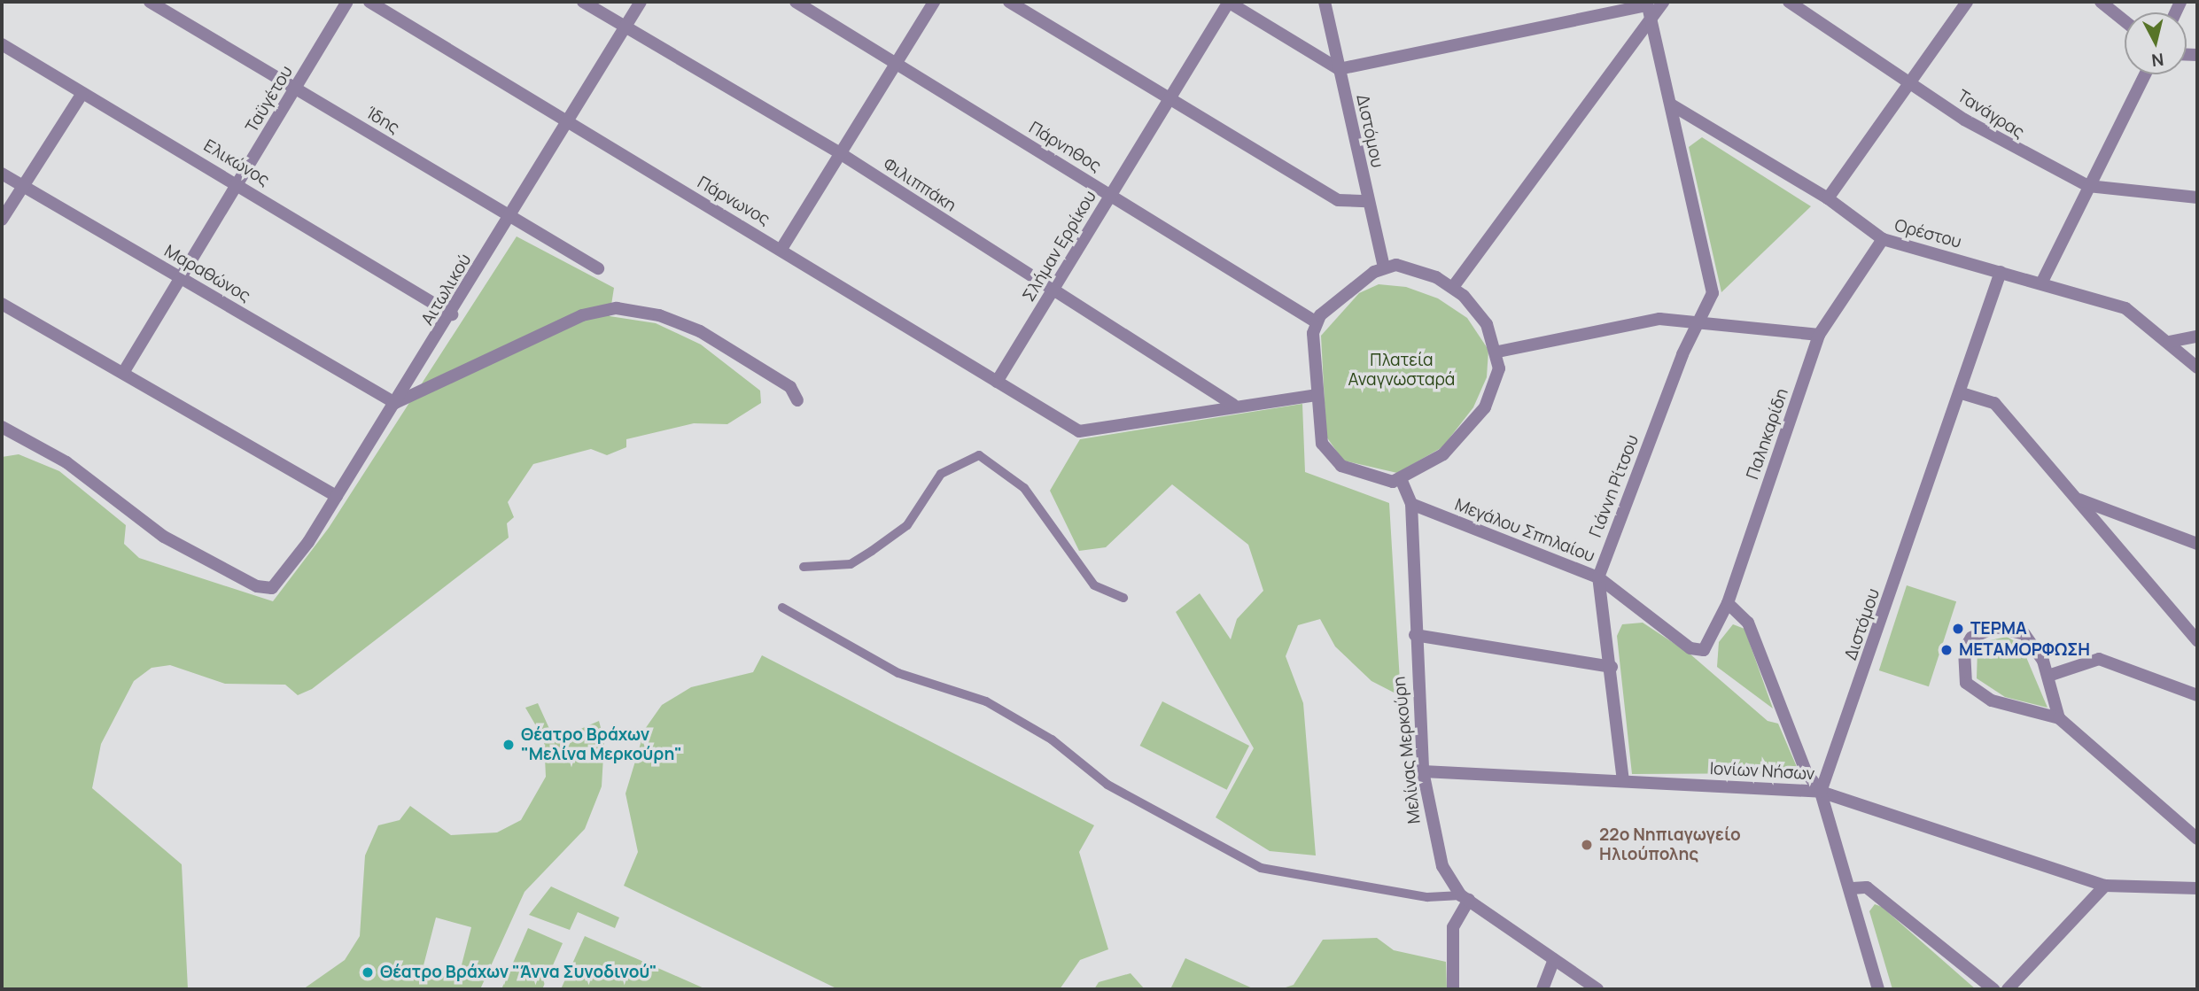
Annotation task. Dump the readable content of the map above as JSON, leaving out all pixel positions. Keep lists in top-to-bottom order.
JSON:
{
  "streets": {
    "street": [
      "Ταϋγέτου",
      "Τανάγρας",
      "Ίδης",
      "Διστόμου",
      "Πάρνηθος",
      "Ελικώνος",
      "Φιλιππάκη",
      "Πάρνωνος",
      "Ορέστου",
      "Σλήμαν Ερρίκου",
      "Μαραθώνος",
      "Αιτωλικού",
      "Παληκαρίδη",
      "Γιάννη Ρίτσου",
      "Μεγάλου Σπηλαίου",
      "Μελίνας Μερκούρη",
      "Ιονίων Νήσων"
    ]
  },
  "crossings": [
    ["Ταϋγέτου", "Ίδης"],
    ["Ταϋγέτου", "Ελικώνος"],
    ["Ταϋγέτου", "Μαραθώνος"],
    ["Ίδης", "Αιτωλικού"],
    ["Διστόμου", "Πάρνηθος"],
    ["Διστόμου", "Ορέστου"],
    ["Διστόμου", "Ιονίων Νήσων"],
    ["Πάρνηθος", "Σλήμαν Ερρίκου"],
    ["Ελικώνος", "Αιτωλικού"],
    ["Φιλιππάκη", "Πάρνωνος"],
    ["Φιλιππάκη", "Σλήμαν Ερρίκου"],
    ["Φιλιππάκη", "Αιτωλικού"],
    ["Πάρνωνος", "Σλήμαν Ερρίκου"],
    ["Πάρνωνος", "Αιτωλικού"],
    ["Ορέστου", "Παληκαρίδη"],
    ["Ορέστου", "Γιάννη Ρίτσου"],
    ["Μαραθώνος", "Αιτωλικού"],
    ["Παληκαρίδη", "Μεγάλου Σπηλαίου"],
    ["Γιάννη Ρίτσου", "Μεγάλου Σπηλαίου"],
    ["Γιάννη Ρίτσου", "Ιονίων Νήσων"],
    ["Μεγάλου Σπηλαίου", "Μελίνας Μερκούρη"],
    ["Μελίνας Μερκούρη", "Ιονίων Νήσων"]
  ],
  "parks": ["Πλατεία Αναγνωσταρά"],
  "places": [
    "ΤΕΡΜΑ",
    "ΜΕΤΑΜΟΡΦΩΣΗ",
    "Θέατρο Βράχων \"Μελίνα Μερκούρη\"",
    "22ο Νηπιαγωγείο Ηλιούπολης",
    "Θέατρο Βράχων \"Άννα Συνοδινού\""
  ],
  "north": "bottom"
}
